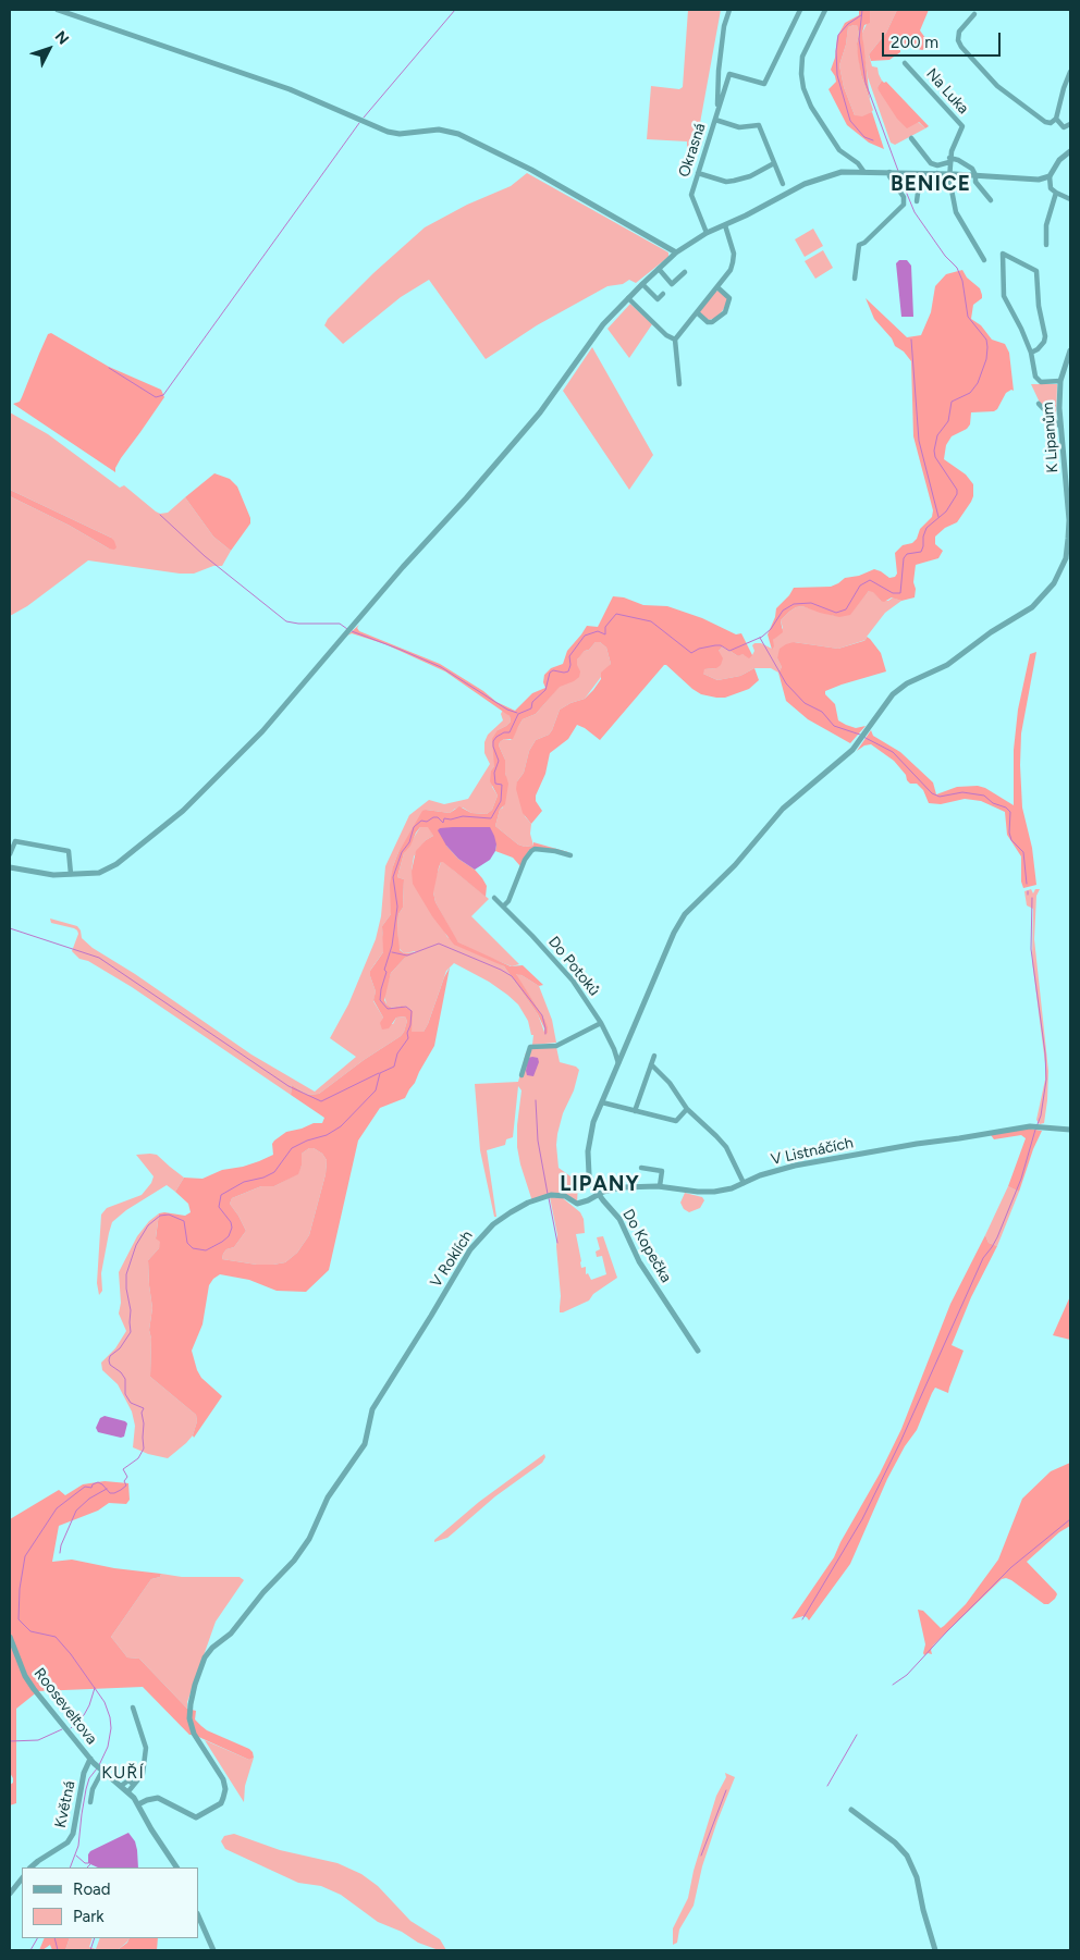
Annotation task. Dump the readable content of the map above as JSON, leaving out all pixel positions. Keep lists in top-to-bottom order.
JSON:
{
  "streets": {
    "street": [
      "Na Luka",
      "Okrasná",
      "K Lipanům",
      "Do Potoků",
      "V Listnáčích",
      "Do Kopečka",
      "V Roklích",
      "Rooseveltova",
      "Květná"
    ]
  },
  "crossings": [
    ["K Lipanům", "Do Kopečka"],
    ["Do Potoků", "Do Kopečka"],
    ["V Listnáčích", "Do Kopečka"],
    ["V Listnáčích", "V Roklích"],
    ["Do Kopečka", "V Roklích"],
    ["V Roklích", "Rooseveltova"],
    ["Rooseveltova", "Květná"]
  ],
  "districts": ["BENICE", "LIPANY", "KUŘÍ"],
  "legend": ["Road", "Park"],
  "scale_bar": "200 m",
  "north": "top right"
}
